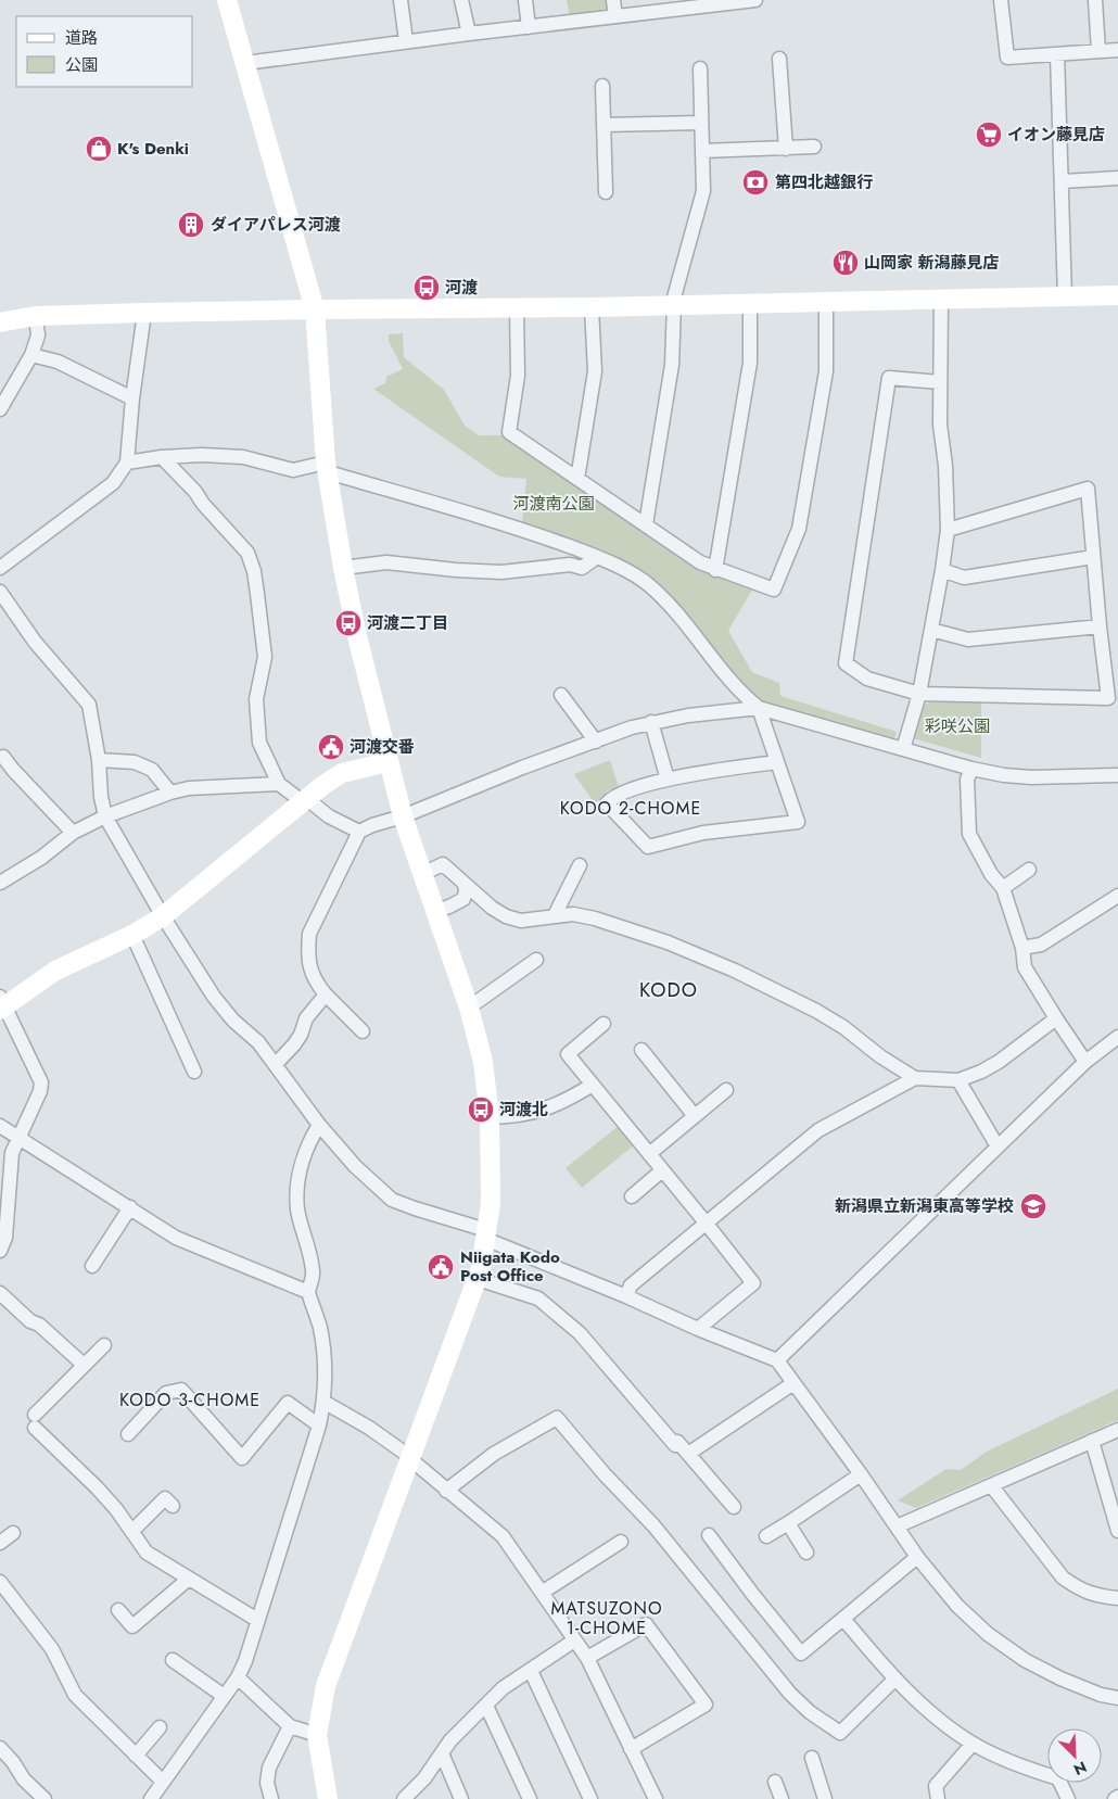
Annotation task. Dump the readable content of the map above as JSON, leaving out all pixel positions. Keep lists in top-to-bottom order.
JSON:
{
  "districts": [
    "KODO 2-CHOME",
    "KODO",
    "KODO 3-CHOME",
    "MATSUZONO 1-CHOME"
  ],
  "parks": ["河渡南公園", "彩咲公園"],
  "places": {
    "supermarket": ["イオン藤見店"],
    "shop": ["K's Denki"],
    "bank": ["第四北越銀行"],
    "building": ["ダイアパレス河渡"],
    "restaurant": ["山岡家 新潟藤見店"],
    "bus stop": ["河渡", "河渡二丁目", "河渡北"],
    "public building": ["河渡交番", "Niigata Kodo Post Office"],
    "school or university": ["新潟県立新潟東高等学校"]
  },
  "legend": ["道路", "公園"],
  "north": "bottom right"
}
